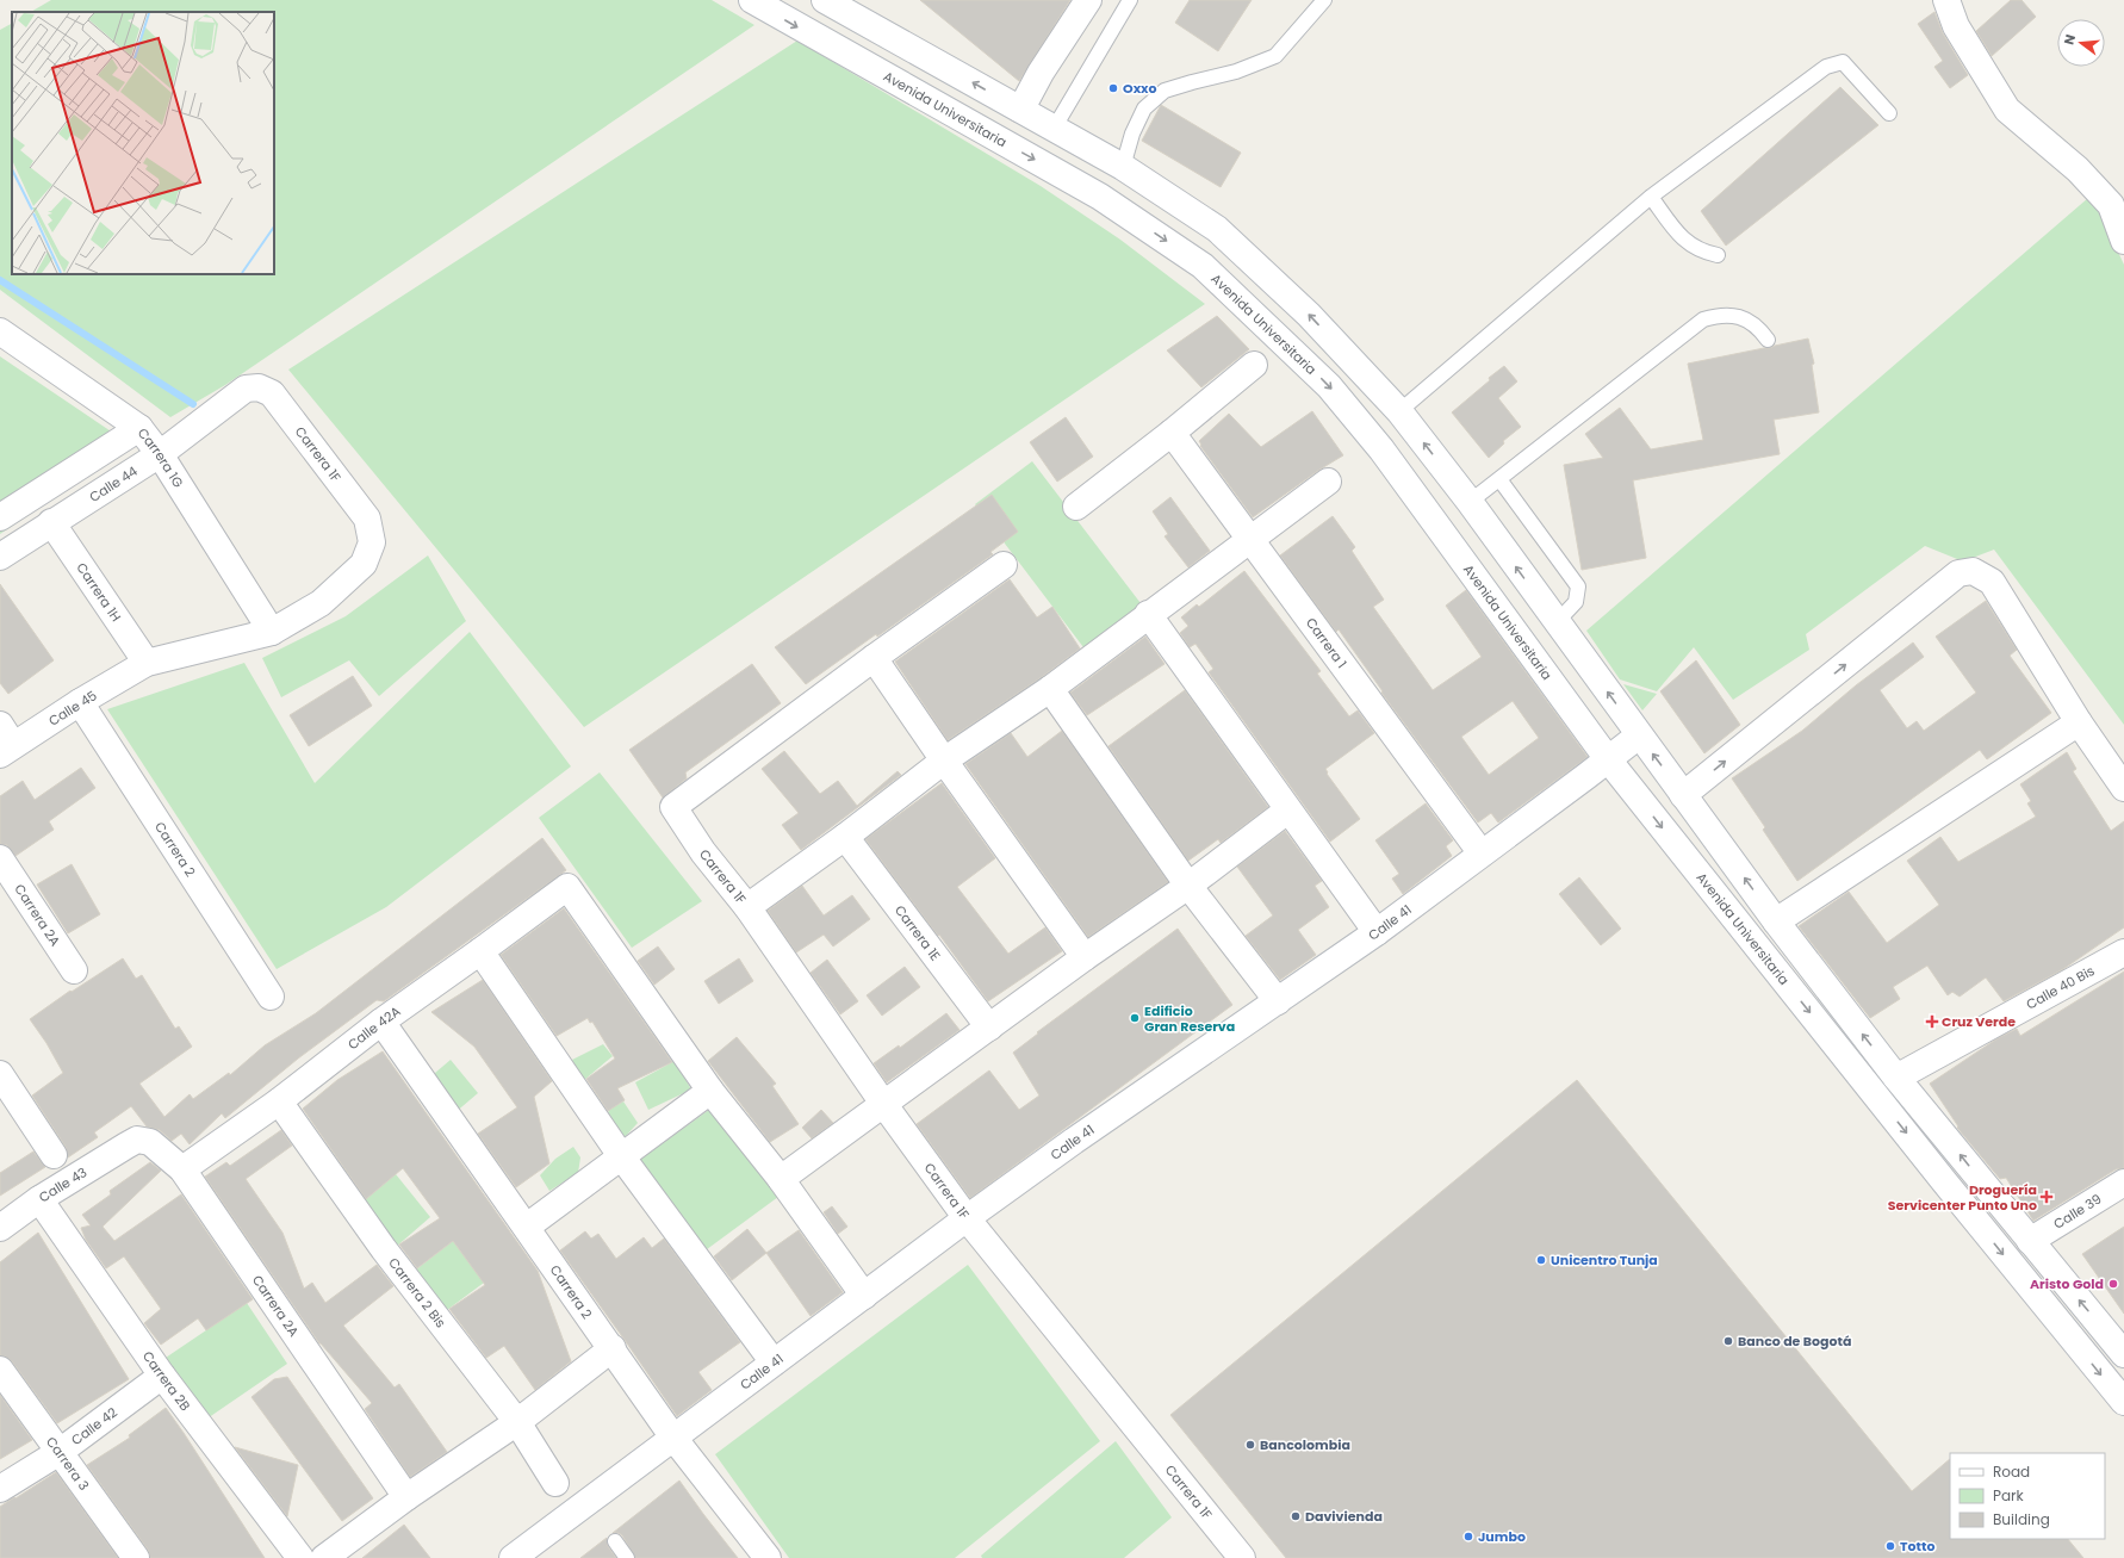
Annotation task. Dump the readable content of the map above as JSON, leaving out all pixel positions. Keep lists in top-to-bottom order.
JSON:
{
  "streets": {
    "street": [
      "Avenida Universitaria",
      "Carrera 1F",
      "Carrera 1G",
      "Calle 44",
      "Carrera 1H",
      "Carrera 1",
      "Calle 45",
      "Carrera 2",
      "Carrera 2A",
      "Calle 41",
      "Carrera 1E",
      "Calle 40 Bis",
      "Calle 42A",
      "Calle 43",
      "Calle 39",
      "Carrera 2 Bis",
      "Carrera 2B",
      "Calle 42",
      "Carrera 3"
    ]
  },
  "crossings": [
    ["Avenida Universitaria", "Calle 41"],
    ["Carrera 1F", "Carrera 1G"],
    ["Carrera 1F", "Calle 44"],
    ["Carrera 1F", "Calle 41"],
    ["Carrera 1G", "Calle 44"],
    ["Calle 44", "Carrera 1H"],
    ["Carrera 1H", "Calle 45"],
    ["Carrera 1", "Calle 41"],
    ["Calle 45", "Carrera 2"],
    ["Carrera 2", "Calle 41"],
    ["Carrera 2", "Calle 42A"],
    ["Carrera 2A", "Calle 42A"],
    ["Carrera 2A", "Calle 43"],
    ["Calle 42A", "Carrera 2 Bis"],
    ["Calle 43", "Carrera 2B"],
    ["Carrera 2B", "Calle 42"],
    ["Calle 42", "Carrera 3"]
  ],
  "places": {
    "other": [
      "Oxxo",
      "Edificio Gran Reserva",
      "Unicentro Tunja",
      "Aristo Gold",
      "Banco de Bogotá",
      "Bancolombia",
      "Davivienda",
      "Jumbo",
      "Totto"
    ],
    "health": ["Cruz Verde", "Droguería Servicenter Punto Uno"]
  },
  "legend": ["Road", "Park", "Building"],
  "north": "left"
}
